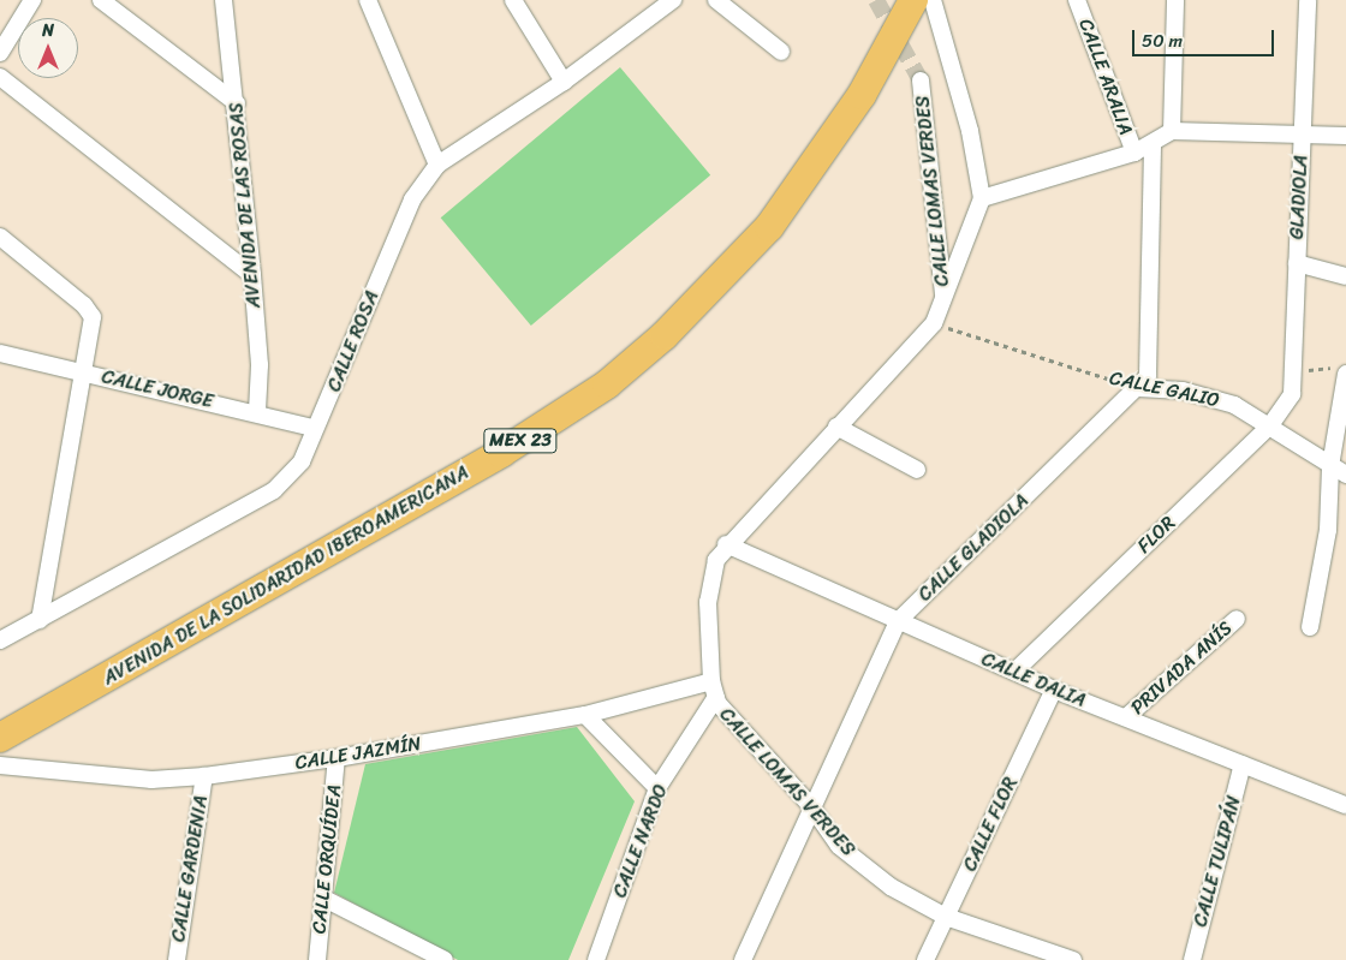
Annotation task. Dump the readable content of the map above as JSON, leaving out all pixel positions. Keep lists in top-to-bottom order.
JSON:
{
  "streets": {
    "highway": ["MEX 23", "AVENIDA DE LA SOLIDARIDAD IBEROAMERICANA"],
    "street": [
      "CALLE ARALIA",
      "CALLE LOMAS VERDES",
      "GLADIOLA",
      "AVENIDA DE LAS ROSAS",
      "CALLE ROSA",
      "CALLE JORGE",
      "CALLE GALIO",
      "FLOR",
      "CALLE GLADIOLA",
      "PRIVADA ANÍS",
      "CALLE DALIA",
      "CALLE JAZMÍN",
      "CALLE FLOR",
      "CALLE NARDO",
      "CALLE ORQUÍDEA",
      "CALLE TULIPÁN",
      "CALLE GARDENIA"
    ]
  },
  "crossings": [
    ["CALLE LOMAS VERDES", "CALLE GALIO"],
    ["CALLE LOMAS VERDES", "CALLE GLADIOLA"],
    ["CALLE LOMAS VERDES", "CALLE DALIA"],
    ["CALLE LOMAS VERDES", "CALLE JAZMÍN"],
    ["CALLE LOMAS VERDES", "CALLE FLOR"],
    ["CALLE LOMAS VERDES", "CALLE NARDO"],
    ["GLADIOLA", "FLOR"],
    ["AVENIDA DE LAS ROSAS", "CALLE JORGE"],
    ["CALLE ROSA", "CALLE JORGE"],
    ["CALLE GALIO", "FLOR"],
    ["CALLE GALIO", "CALLE GLADIOLA"],
    ["FLOR", "CALLE DALIA"],
    ["CALLE GLADIOLA", "CALLE DALIA"],
    ["PRIVADA ANÍS", "CALLE DALIA"],
    ["CALLE DALIA", "CALLE FLOR"],
    ["CALLE DALIA", "CALLE TULIPÁN"],
    ["CALLE JAZMÍN", "CALLE NARDO"],
    ["CALLE JAZMÍN", "CALLE ORQUÍDEA"],
    ["CALLE JAZMÍN", "CALLE GARDENIA"]
  ],
  "scale_bar": "50 m",
  "north": "top"
}
